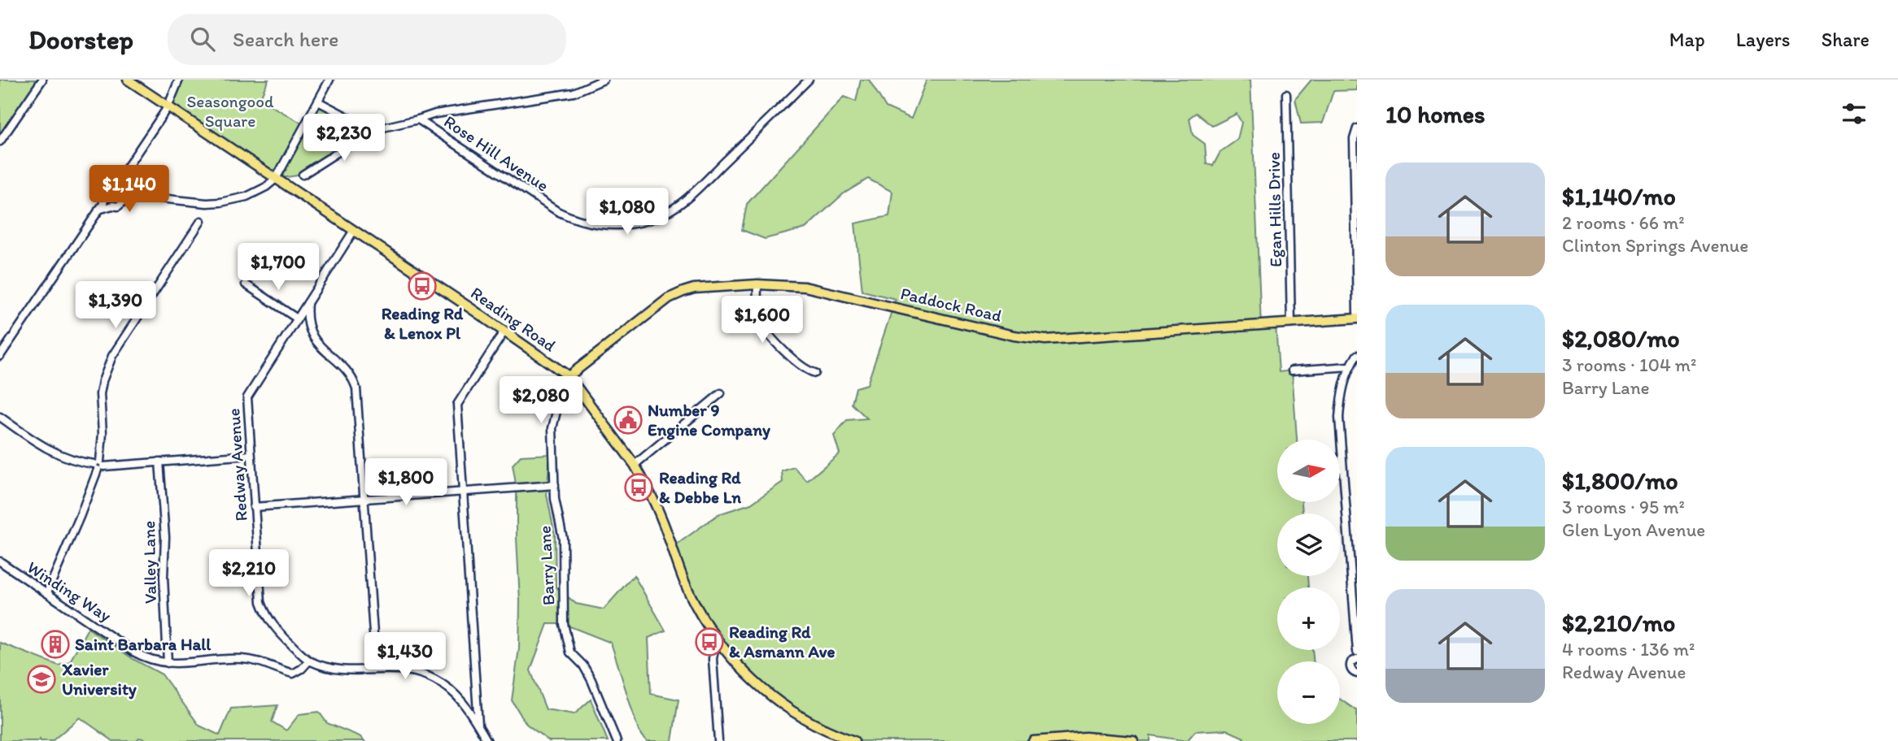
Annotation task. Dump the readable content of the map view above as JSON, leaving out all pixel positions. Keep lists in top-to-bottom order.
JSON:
{
  "streets": {
    "main road": ["Paddock Road", "Reading Road"],
    "street": [
      "Rose Hill Avenue",
      "Egan Hills Drive",
      "Redway Avenue",
      "Valley Lane",
      "Barry Lane",
      "Winding Way"
    ]
  },
  "crossings": [
    ["Egan Hills Drive", "Paddock Road"],
    ["Paddock Road", "Reading Road"],
    ["Paddock Road", "Barry Lane"],
    ["Reading Road", "Redway Avenue"],
    ["Reading Road", "Barry Lane"],
    ["Redway Avenue", "Winding Way"],
    ["Valley Lane", "Winding Way"]
  ],
  "parks": ["Seasongood Square"],
  "places": {
    "bus stop": ["Reading Rd & Lenox Pl", "Reading Rd & Debbe Ln", "Reading Rd & Asmann Ave"],
    "public building": ["Number 9 Engine Company"],
    "building": ["Saint Barbara Hall"],
    "school or university": ["Xavier University"]
  },
  "north": "right",
  "page": {
    "header": "Doorstep",
    "search": "Search here",
    "nav": ["Map", "Layers", "Share"],
    "heading": "10 homes",
    "price": [
      "$2,230",
      "$1,140",
      "$1,080",
      "$1,700",
      "$1,390",
      "$1,600",
      "$2,080",
      "$1,800",
      "$2,210",
      "$1,430"
    ],
    "list": [
      {
        "name": "$1,140/mo",
        "note": "2 rooms · 66 m² · Clinton Springs Avenue"
      },
      {
        "name": "$2,080/mo",
        "note": "3 rooms · 104 m² · Barry Lane"
      },
      {
        "name": "$1,800/mo",
        "note": "3 rooms · 95 m² · Glen Lyon Avenue"
      },
      {
        "name": "$2,210/mo",
        "note": "4 rooms · 136 m² · Redway Avenue"
      }
    ],
    "map_buttons": ["+", "−"]
  }
}
